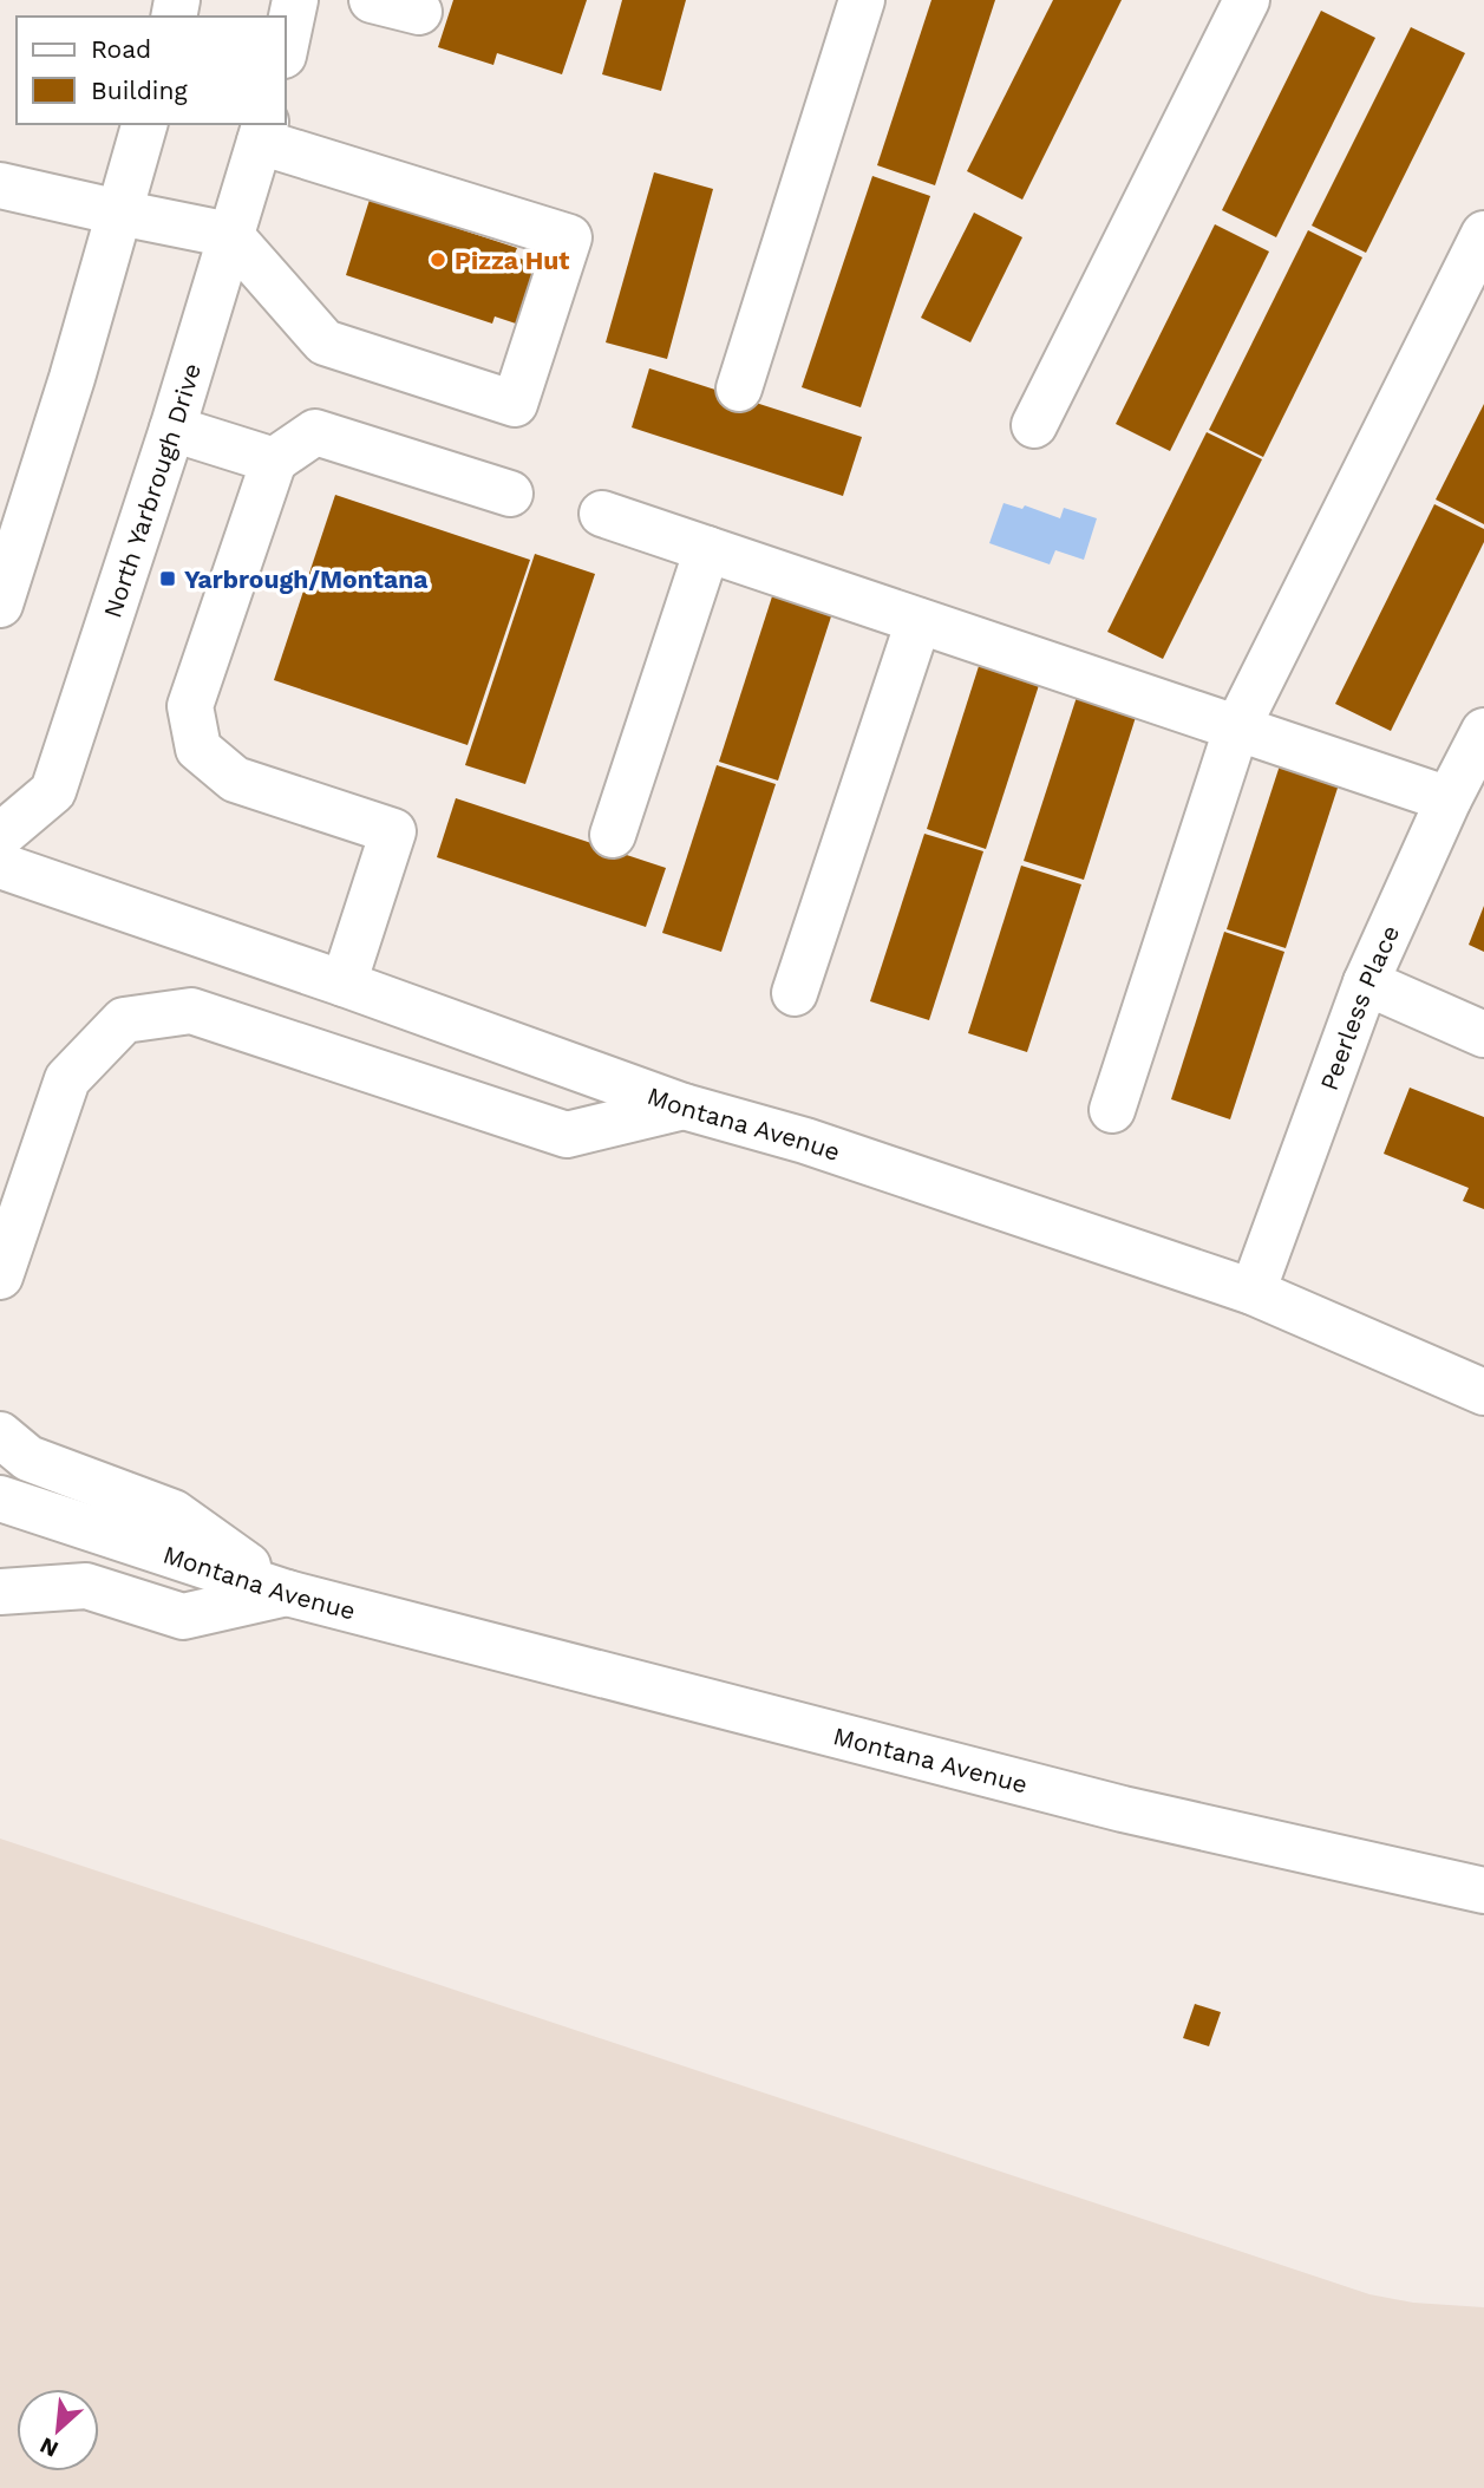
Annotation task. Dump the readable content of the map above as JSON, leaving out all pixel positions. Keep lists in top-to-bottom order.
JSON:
{
  "streets": {
    "main road": ["North Yarbrough Drive", "Peerless Place", "Montana Avenue"]
  },
  "crossings": [
    ["Peerless Place", "Montana Avenue"]
  ],
  "places": {
    "other": ["Pizza Hut"],
    "transit": ["Yarbrough/Montana"]
  },
  "legend": ["Road", "Building"],
  "north": "bottom left"
}
